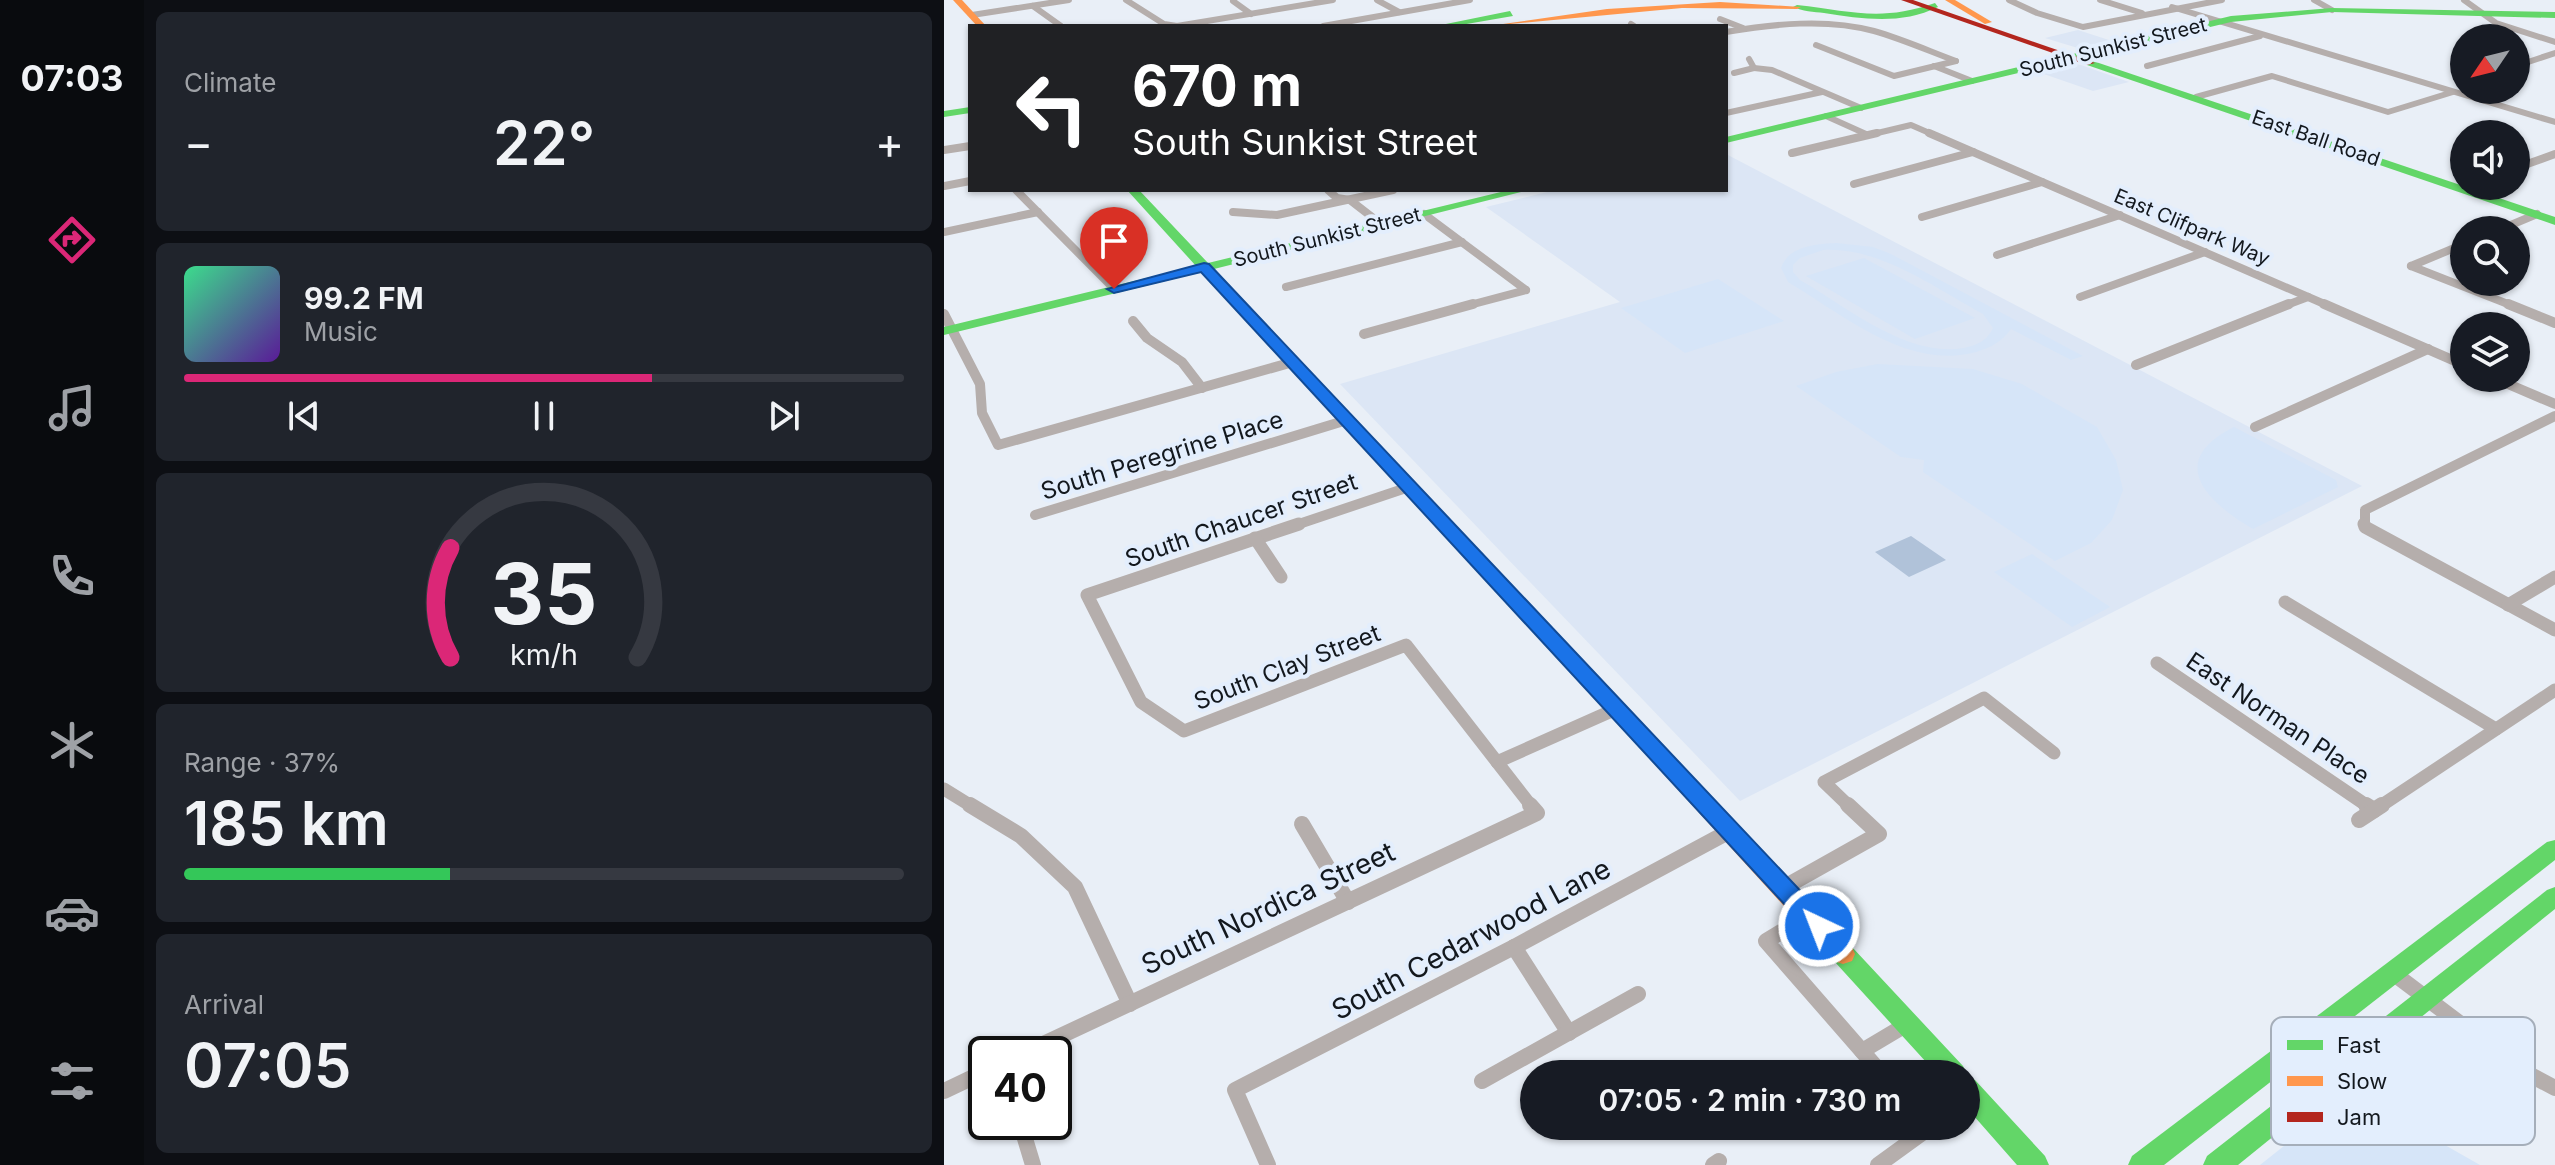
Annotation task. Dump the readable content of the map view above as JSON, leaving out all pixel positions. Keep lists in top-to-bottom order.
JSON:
{
  "streets": {
    "main road": ["South Sunkist Street", "East Ball Road"],
    "street": [
      "East Clifpark Way",
      "South Peregrine Place",
      "South Chaucer Street",
      "South Clay Street",
      "East Norman Place",
      "South Nordica Street",
      "South Cedarwood Lane"
    ]
  },
  "crossings": [
    ["South Sunkist Street", "East Ball Road"],
    ["South Chaucer Street", "South Clay Street"],
    ["South Clay Street", "South Nordica Street"]
  ],
  "legend": ["Fast", "Slow", "Jam"],
  "north": "bottom left",
  "page": {
    "tabs": "07:03",
    "tile": [
      "Climate",
      ["Range · 37%", "185 km"],
      ["Arrival", "07:05"]
    ],
    "turn": ["670 m", "South Sunkist Street"],
    "heat": ["−", "22°", "+"],
    "song": ["99.2 FM", "Music"],
    "limit": "40",
    "trip": "07:05 · 2 min · 730 m",
    "gauge": ["35", "km/h"]
  }
}
